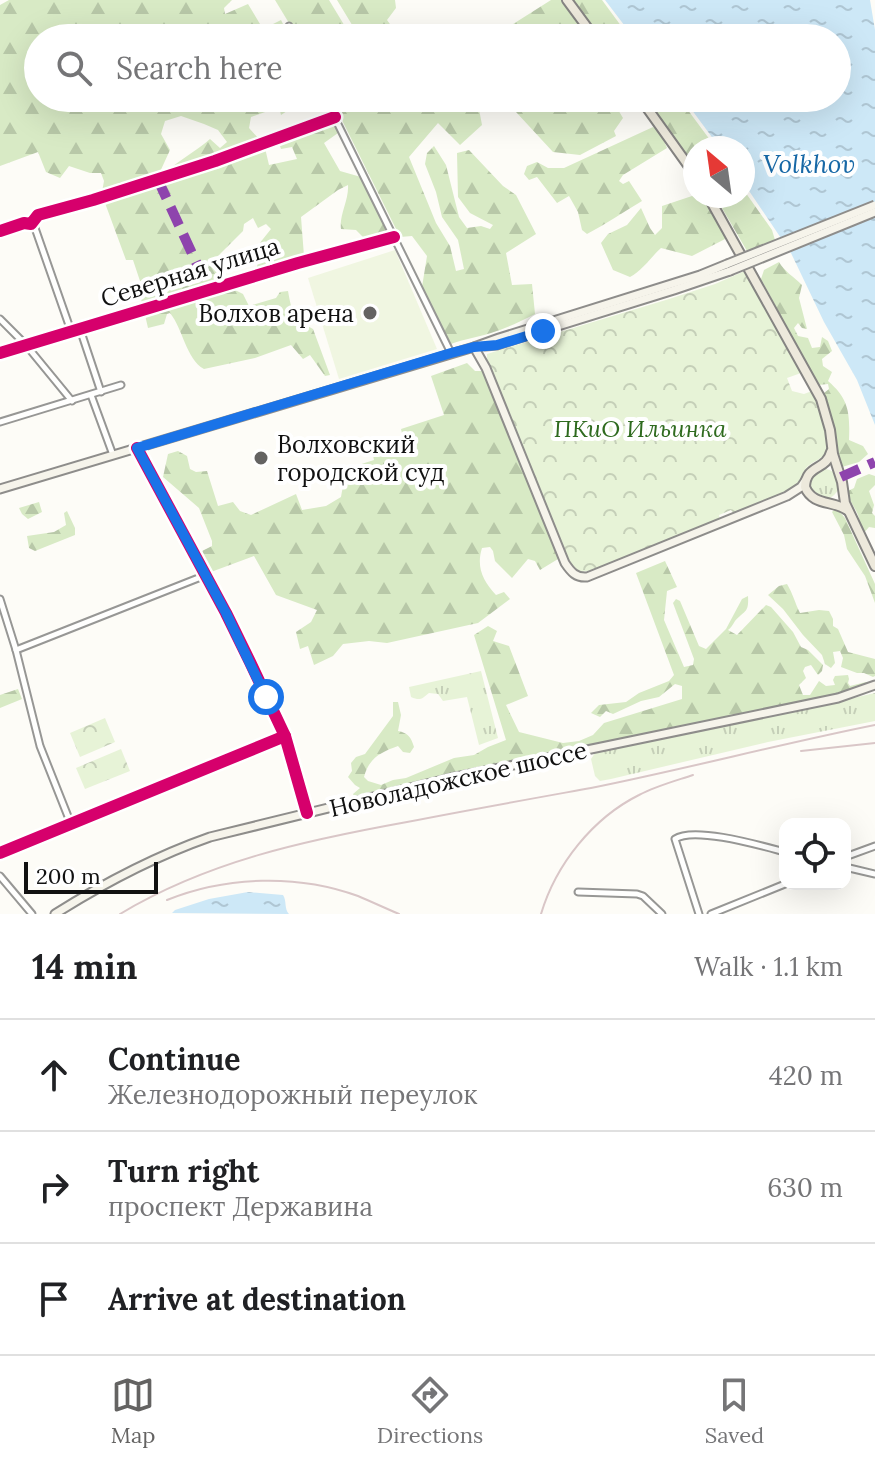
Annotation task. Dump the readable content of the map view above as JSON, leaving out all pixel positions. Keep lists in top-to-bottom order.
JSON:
{
  "streets": {
    "main road": ["Новоладожское шоссе"],
    "street": ["Северная улица"]
  },
  "water": ["Volkhov"],
  "parks": ["ПКиО Ильинка"],
  "places": ["Волхов арена", "Волховский городской суд"],
  "scale_bar": "200 m",
  "north": "top left",
  "page": {
    "search": "Search here",
    "scale": "200 m",
    "heading": ["14 min", "Walk · 1.1 km"],
    "list": [
      ["Continue", "Железнодорожный переулок", "420 m"],
      ["Turn right", "проспект Державина", "630 m"],
      "Arrive at destination"
    ],
    "nav": ["Map", "Directions", "Saved"]
  }
}
